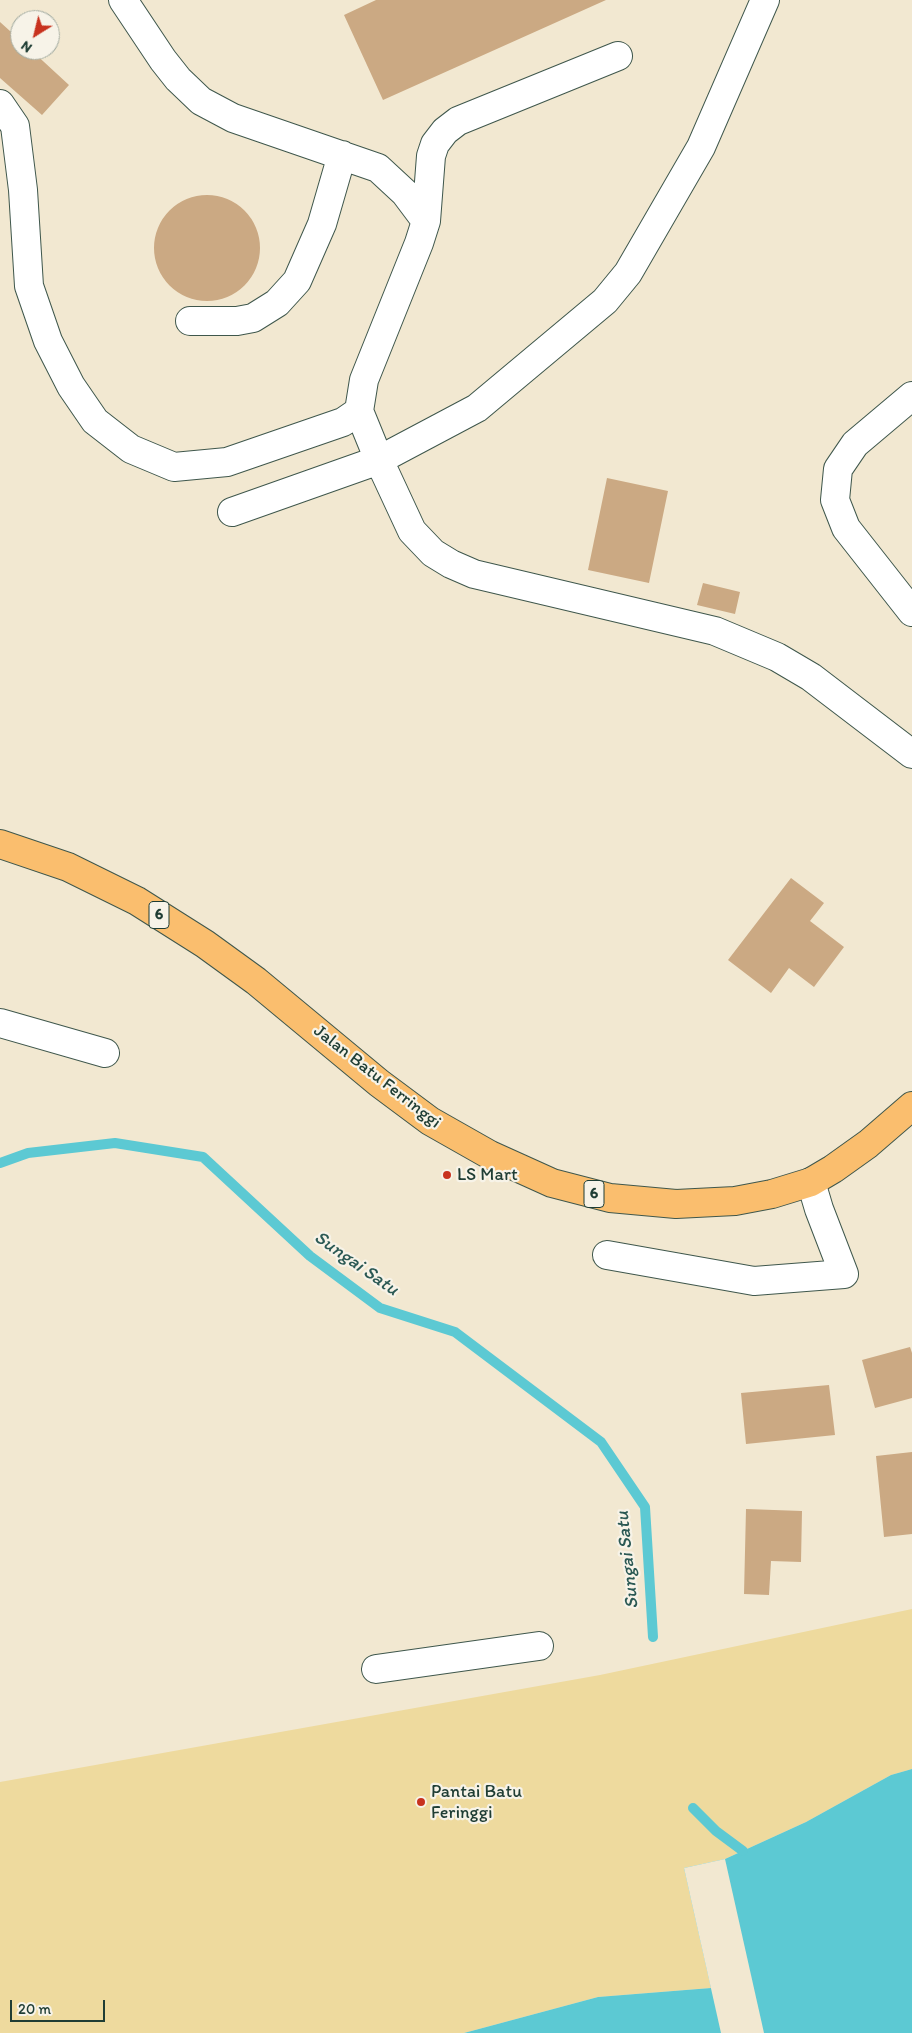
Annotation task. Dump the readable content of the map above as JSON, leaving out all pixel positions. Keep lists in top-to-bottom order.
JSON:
{
  "streets": {
    "main road": ["6", "Jalan Batu Ferringgi"]
  },
  "water": ["Sungai Satu"],
  "places": ["LS Mart", "Pantai Batu Feringgi"],
  "scale_bar": "20 m",
  "north": "bottom left"
}
